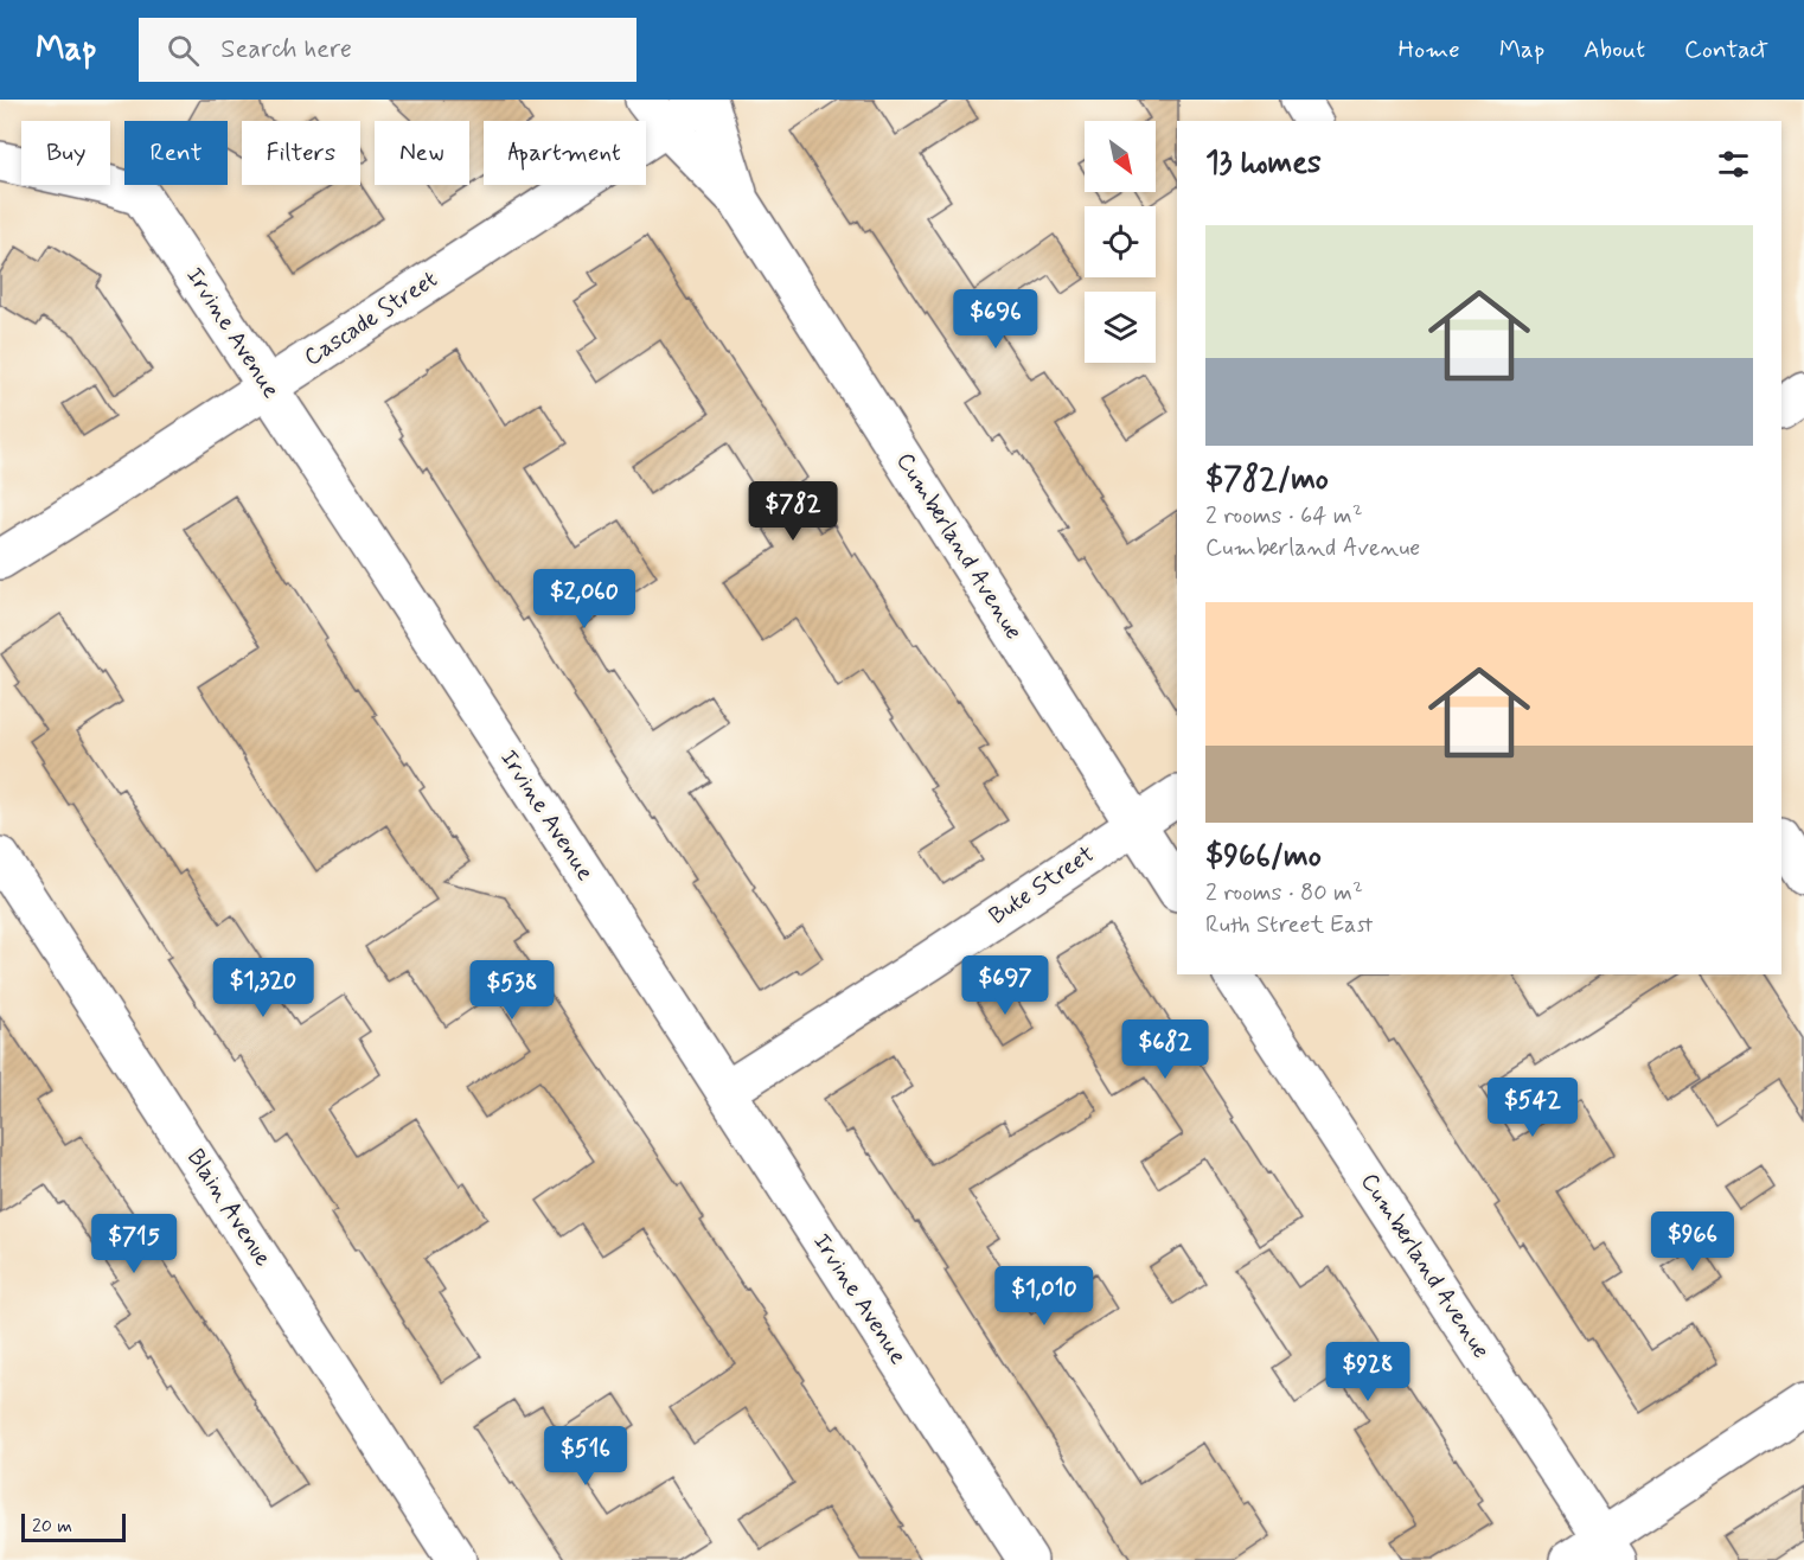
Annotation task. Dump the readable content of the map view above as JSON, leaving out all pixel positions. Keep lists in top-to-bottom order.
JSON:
{
  "streets": {
    "street": [
      "Cascade Street",
      "Irvine Avenue",
      "Cumberland Avenue",
      "Bute Street",
      "Blain Avenue"
    ]
  },
  "crossings": [
    ["Cascade Street", "Irvine Avenue"],
    ["Cascade Street", "Cumberland Avenue"],
    ["Irvine Avenue", "Bute Street"],
    ["Cumberland Avenue", "Bute Street"]
  ],
  "scale_bar": "20 m",
  "north": "bottom right",
  "page": {
    "header": "Map",
    "search": "Search here",
    "nav": [
      "Home",
      "Map",
      "About",
      "Contact"
    ],
    "chip": [
      "Buy",
      "Rent",
      "Filters",
      "New",
      "Apartment"
    ],
    "heading": "13 homes",
    "list": [
      {
        "name": "$782/mo",
        "note": "2 rooms · 64 m² · Cumberland Avenue"
      },
      {
        "name": "$966/mo",
        "note": "2 rooms · 80 m² · Ruth Street East"
      }
    ],
    "price": [
      "$696",
      "$782",
      "$2,060",
      "$697",
      "$1,320",
      "$538",
      "$682",
      "$542",
      "$966",
      "$715",
      "$1,010",
      "$928",
      "$516"
    ],
    "scale": "20 m"
  }
}
